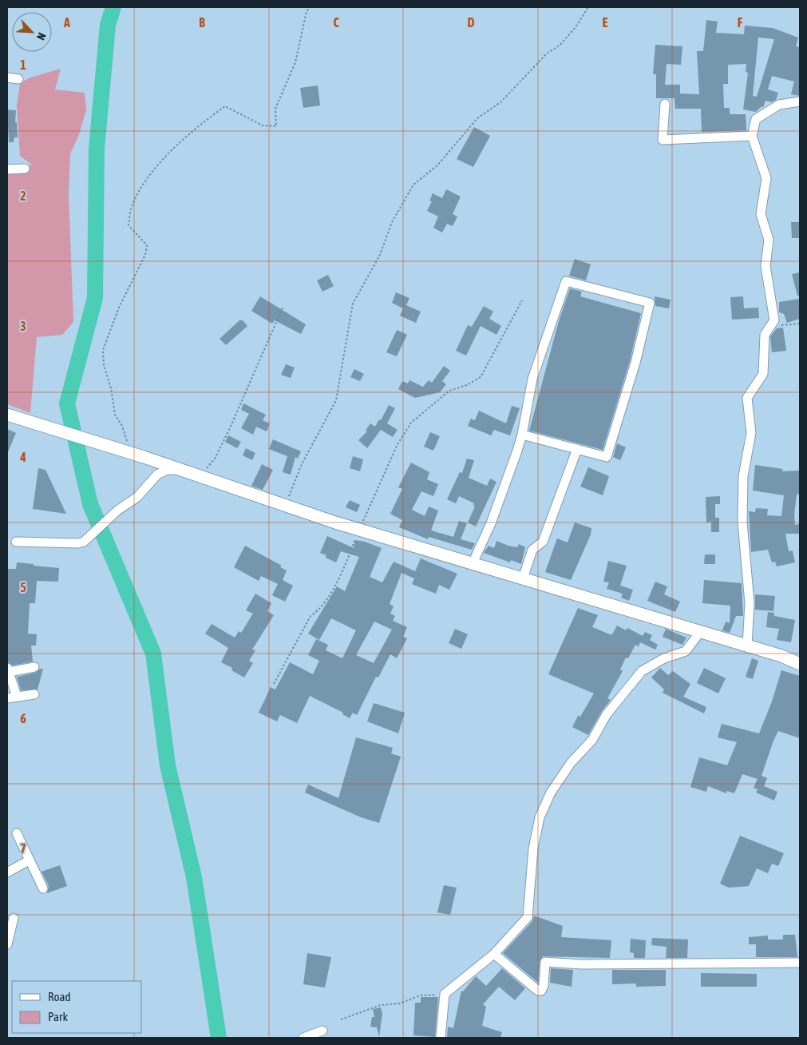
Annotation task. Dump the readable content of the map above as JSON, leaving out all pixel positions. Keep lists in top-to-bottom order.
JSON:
{
  "legend": ["Road", "Park"],
  "north": "bottom right",
  "grid": {
    "columns": [
      "A",
      "B",
      "C",
      "D",
      "E",
      "F"
    ],
    "rows": [
      "1",
      "2",
      "3",
      "4",
      "5",
      "6",
      "7"
    ]
  }
}
